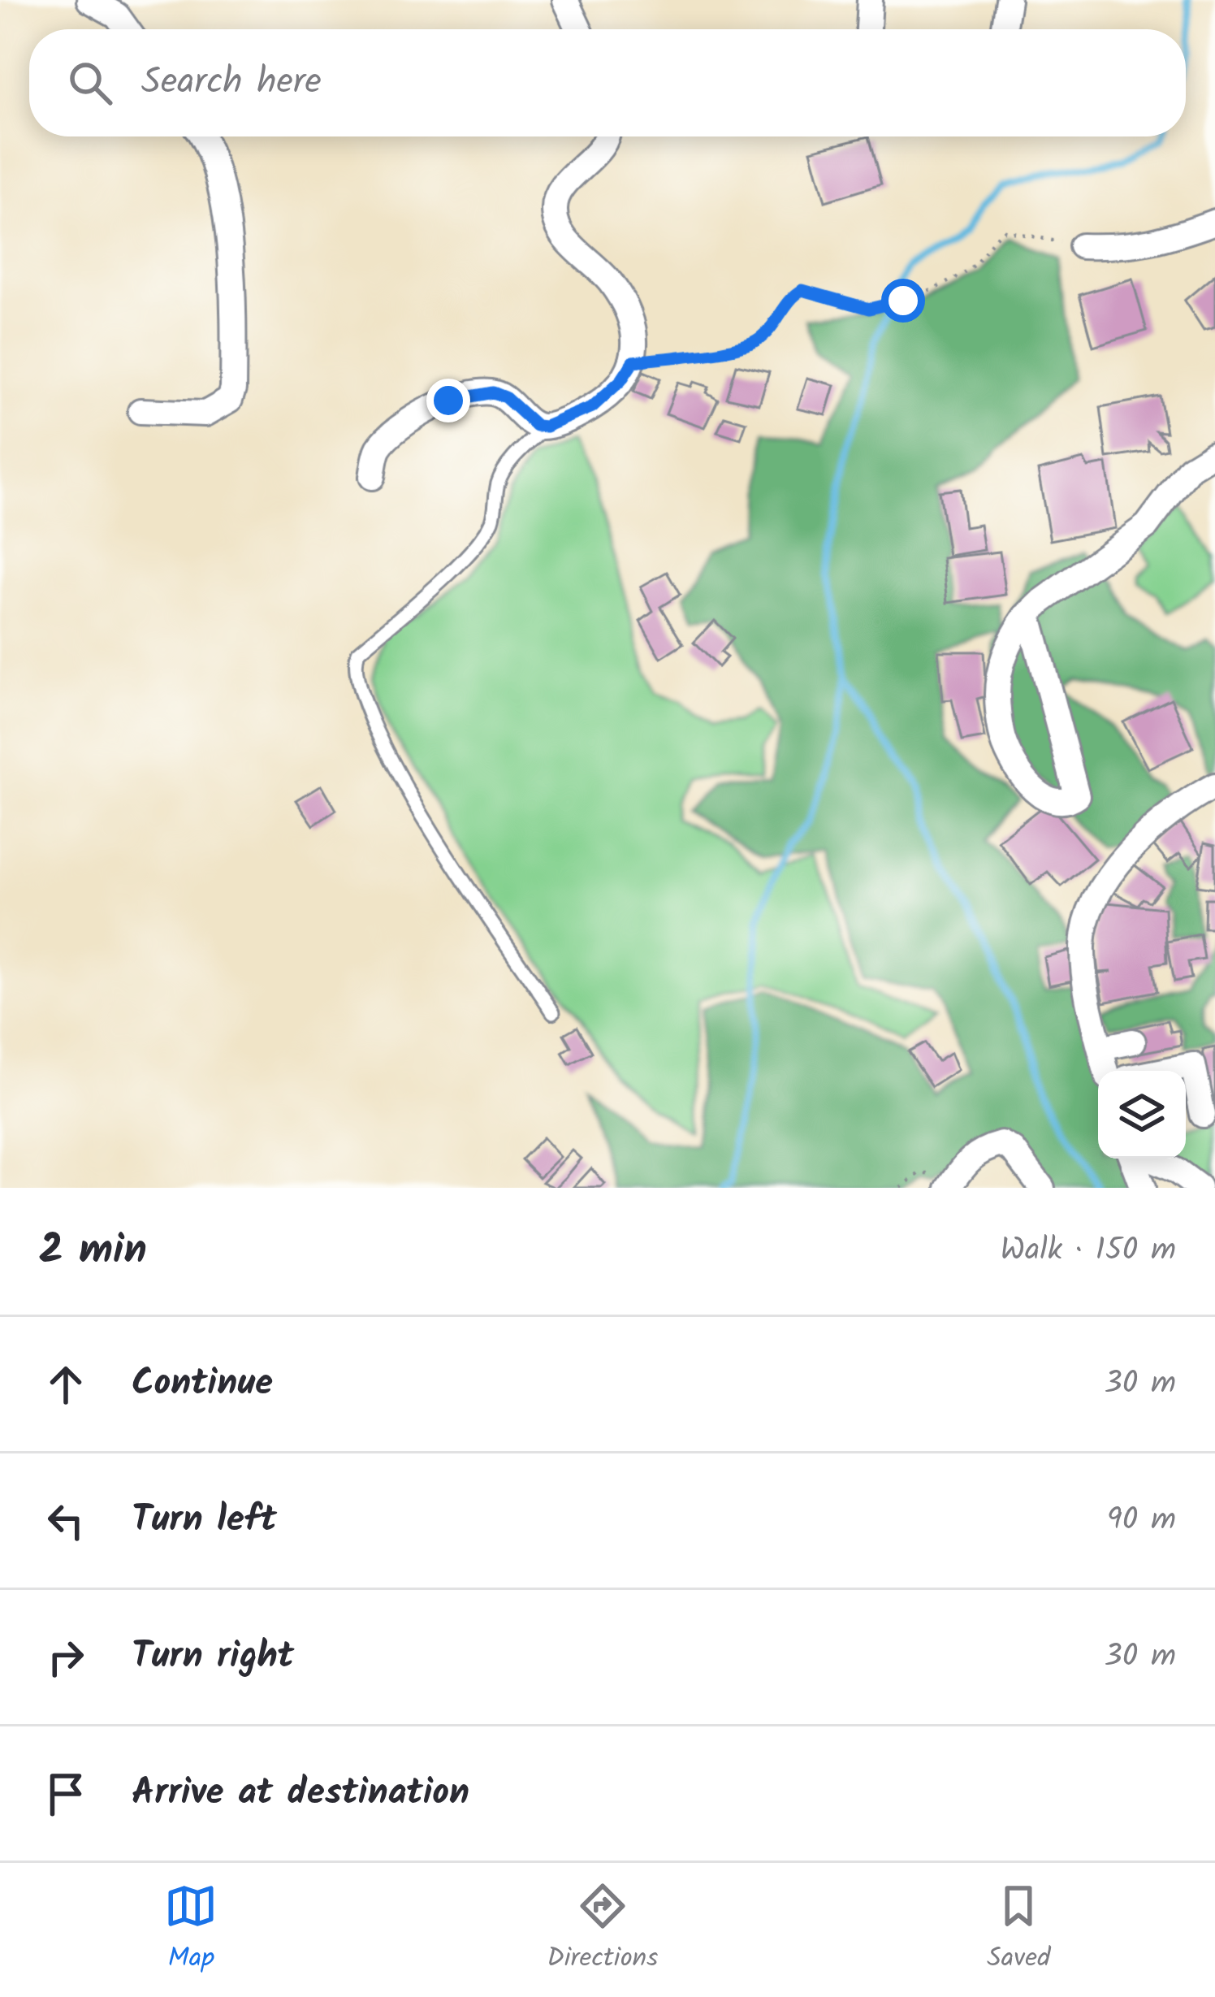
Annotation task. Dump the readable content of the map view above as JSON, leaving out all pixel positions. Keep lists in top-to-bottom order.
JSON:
{
  "page": {
    "search": "Search here",
    "heading": ["2 min", "Walk · 150 m"],
    "list": [
      ["Continue", "30 m"],
      ["Turn left", "90 m"],
      ["Turn right", "30 m"],
      "Arrive at destination"
    ],
    "nav": ["Map", "Directions", "Saved"]
  }
}
